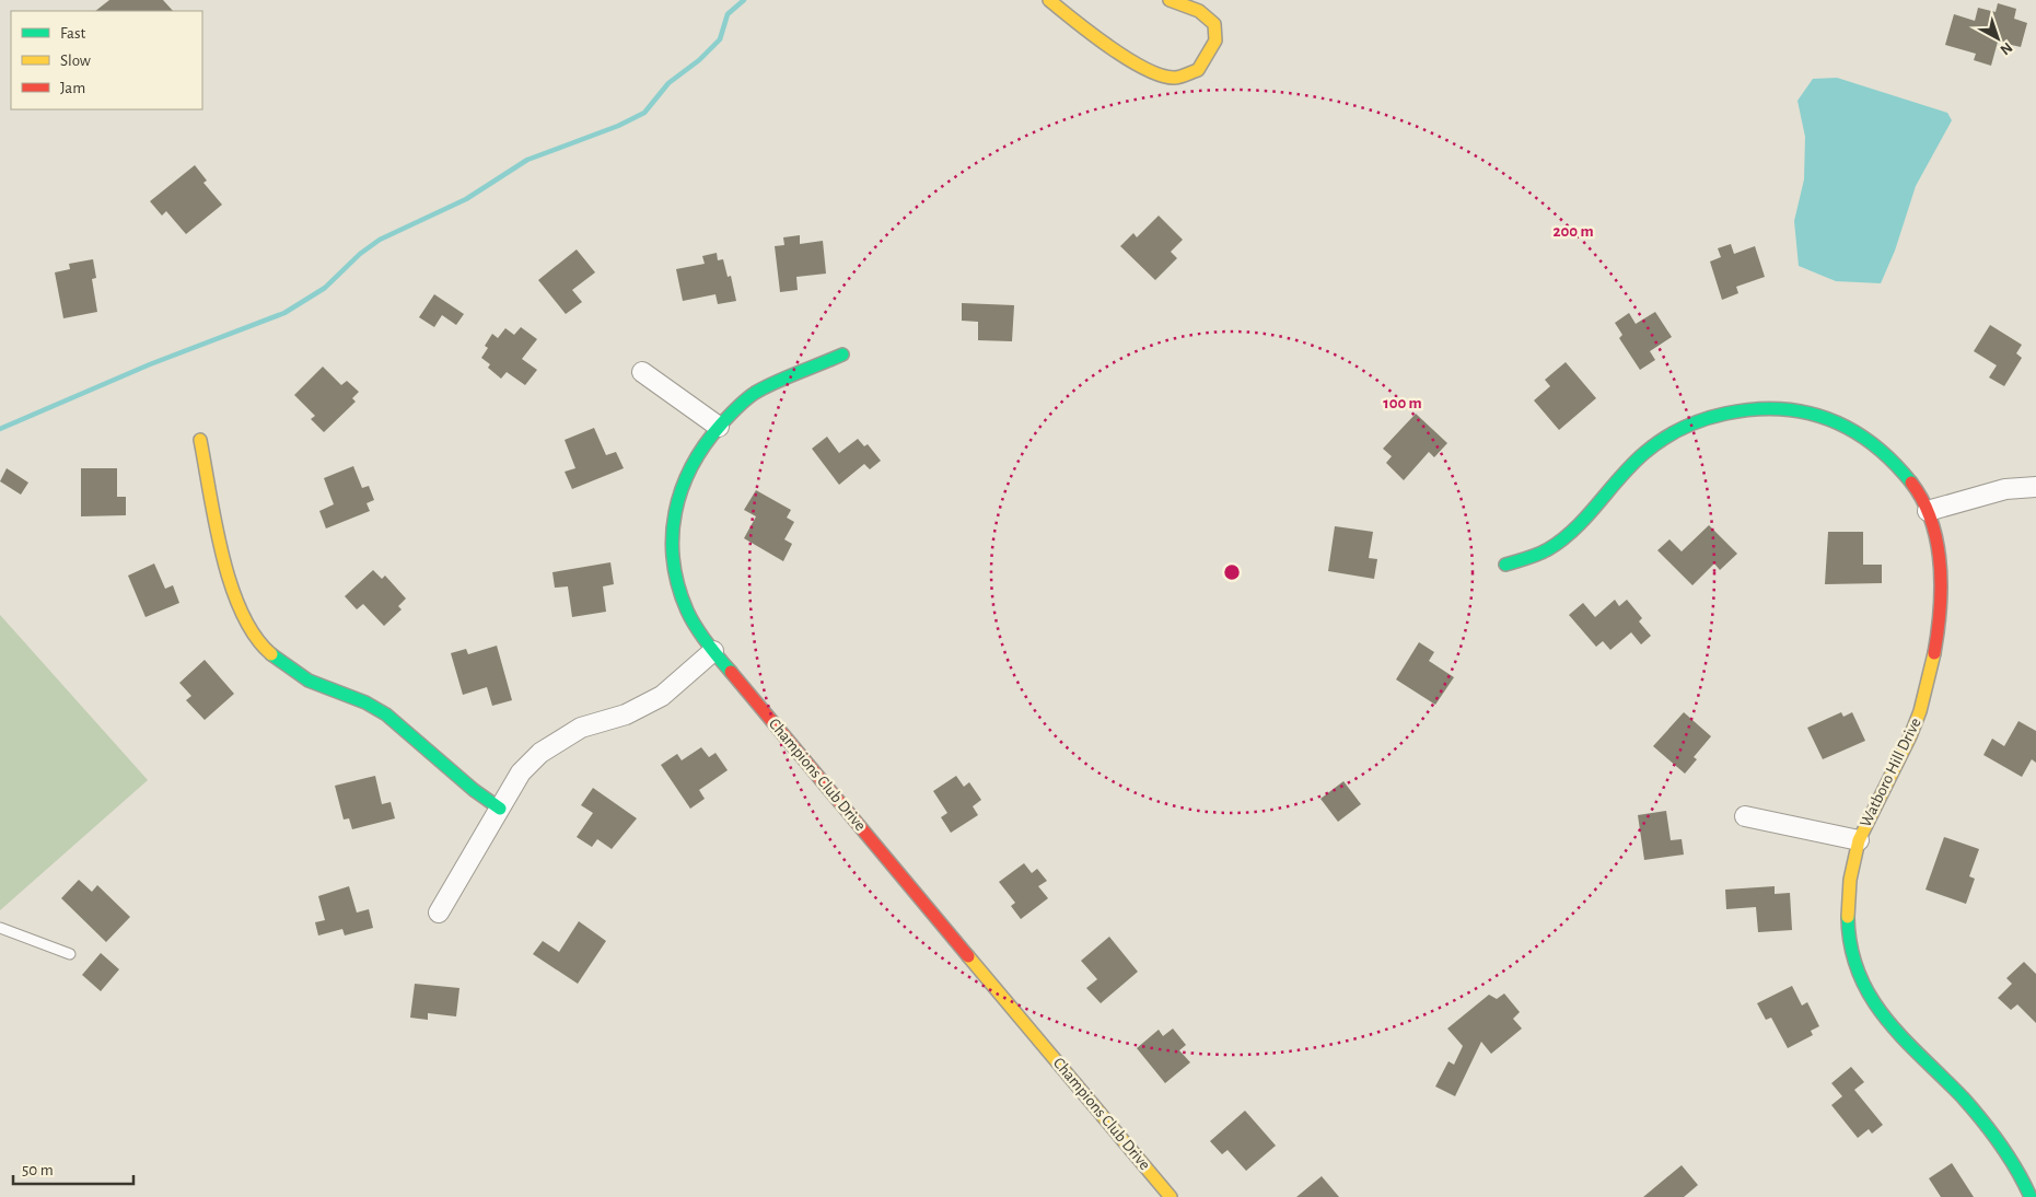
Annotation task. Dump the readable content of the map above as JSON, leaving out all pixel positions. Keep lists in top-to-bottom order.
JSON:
{
  "streets": {
    "street": ["Watboro Hill Drive", "Champions Club Drive"]
  },
  "legend": ["Fast", "Slow", "Jam"],
  "scale_bar": "50 m",
  "north": "bottom right",
  "rings": ["200 m", "100 m"]
}
